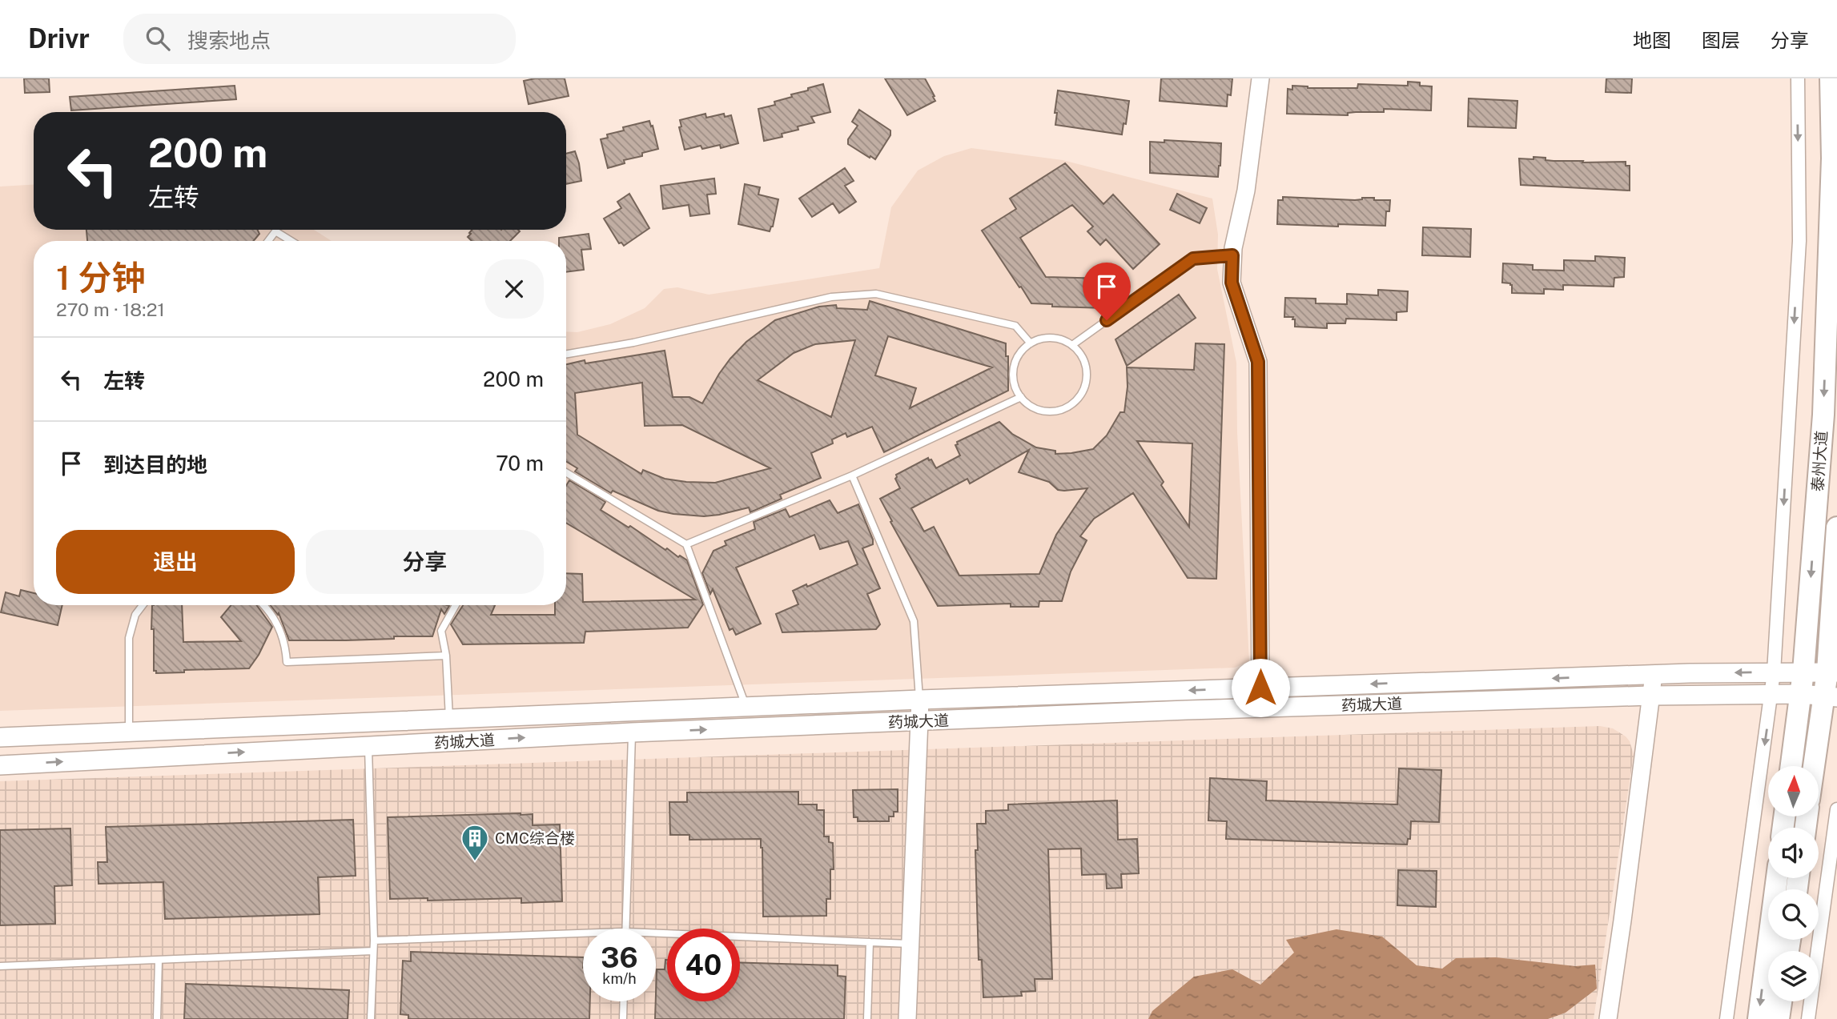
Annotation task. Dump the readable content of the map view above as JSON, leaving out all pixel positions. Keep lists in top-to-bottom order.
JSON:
{
  "streets": {
    "highway": ["泰州大道"],
    "main road": ["药城大道"]
  },
  "crossings": [
    ["泰州大道", "药城大道"]
  ],
  "one_way": ["泰州大道"],
  "places": {
    "building": ["CMC综合楼"]
  },
  "north": "top",
  "page": {
    "header": "Drivr",
    "search": "搜索地点",
    "nav": ["地图", "图层", "分享"],
    "turn": ["200 m", "左转"],
    "heading": ["1 分钟", "270 m · 18:21"],
    "list": [
      {
        "name": "左转",
        "value": "200 m"
      },
      {
        "name": "到达目的地",
        "value": "70 m"
      }
    ],
    "buttons": ["退出", "分享"],
    "speed": "36 km/h",
    "limit": "40"
  }
}
